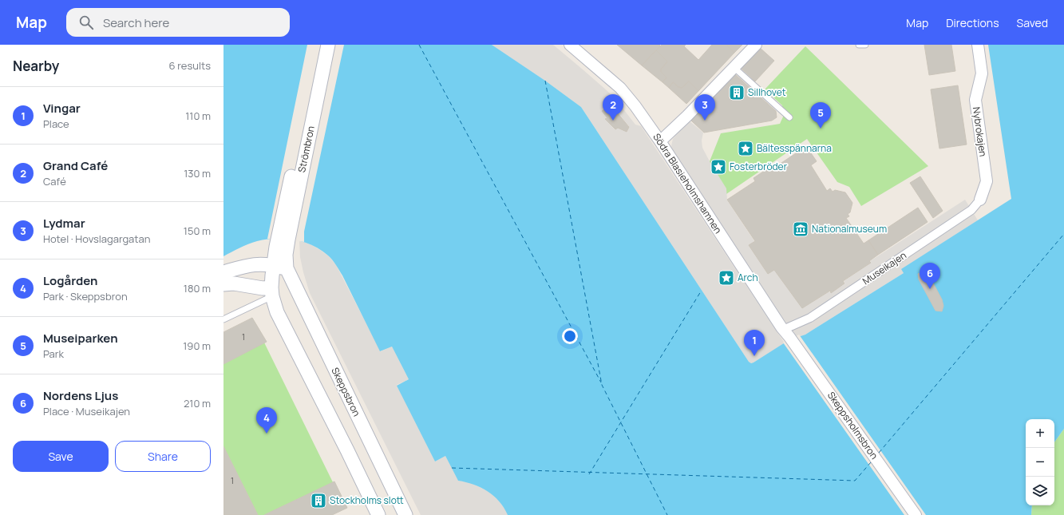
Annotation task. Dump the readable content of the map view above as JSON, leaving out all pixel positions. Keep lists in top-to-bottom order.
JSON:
{
  "streets": {
    "street": [
      "Nybrokajen",
      "Strömbron",
      "Södra Blasieholmshamnen",
      "Museikajen",
      "Skeppsbron",
      "Skeppsholmsbron"
    ]
  },
  "crossings": [
    ["Nybrokajen", "Museikajen"],
    ["Strömbron", "Skeppsbron"],
    ["Södra Blasieholmshamnen", "Museikajen"],
    ["Södra Blasieholmshamnen", "Skeppsholmsbron"],
    ["Museikajen", "Skeppsholmsbron"]
  ],
  "places": {
    "building": ["Sillhovet", "Stockholms slott"],
    "place": ["Bältesspännarna", "Fosterbröder", "Arch"],
    "museum": ["Nationalmuseum"]
  },
  "house_numbers": ["1", "1"],
  "page": {
    "header": "Map",
    "search": "Search here",
    "nav": ["Map", "Directions", "Saved"],
    "heading": ["Nearby", "6 results"],
    "list": [
      {
        "mark": "1",
        "name": "Vingar",
        "note": "Place",
        "value": "110 m"
      },
      {
        "mark": "2",
        "name": "Grand Café",
        "note": "Café",
        "value": "130 m"
      },
      {
        "mark": "3",
        "name": "Lydmar",
        "note": "Hotel · Hovslagargatan",
        "value": "150 m"
      },
      {
        "mark": "4",
        "name": "Logården",
        "note": "Park · Skeppsbron",
        "value": "180 m"
      },
      {
        "mark": "5",
        "name": "Museiparken",
        "note": "Park",
        "value": "190 m"
      },
      {
        "mark": "6",
        "name": "Nordens Ljus",
        "note": "Place · Museikajen",
        "value": "210 m"
      }
    ],
    "pins": [
      "2",
      "3",
      "5",
      "6",
      "1",
      "4"
    ],
    "map_buttons": ["+", "−"],
    "buttons": ["Save", "Share"]
  }
}
